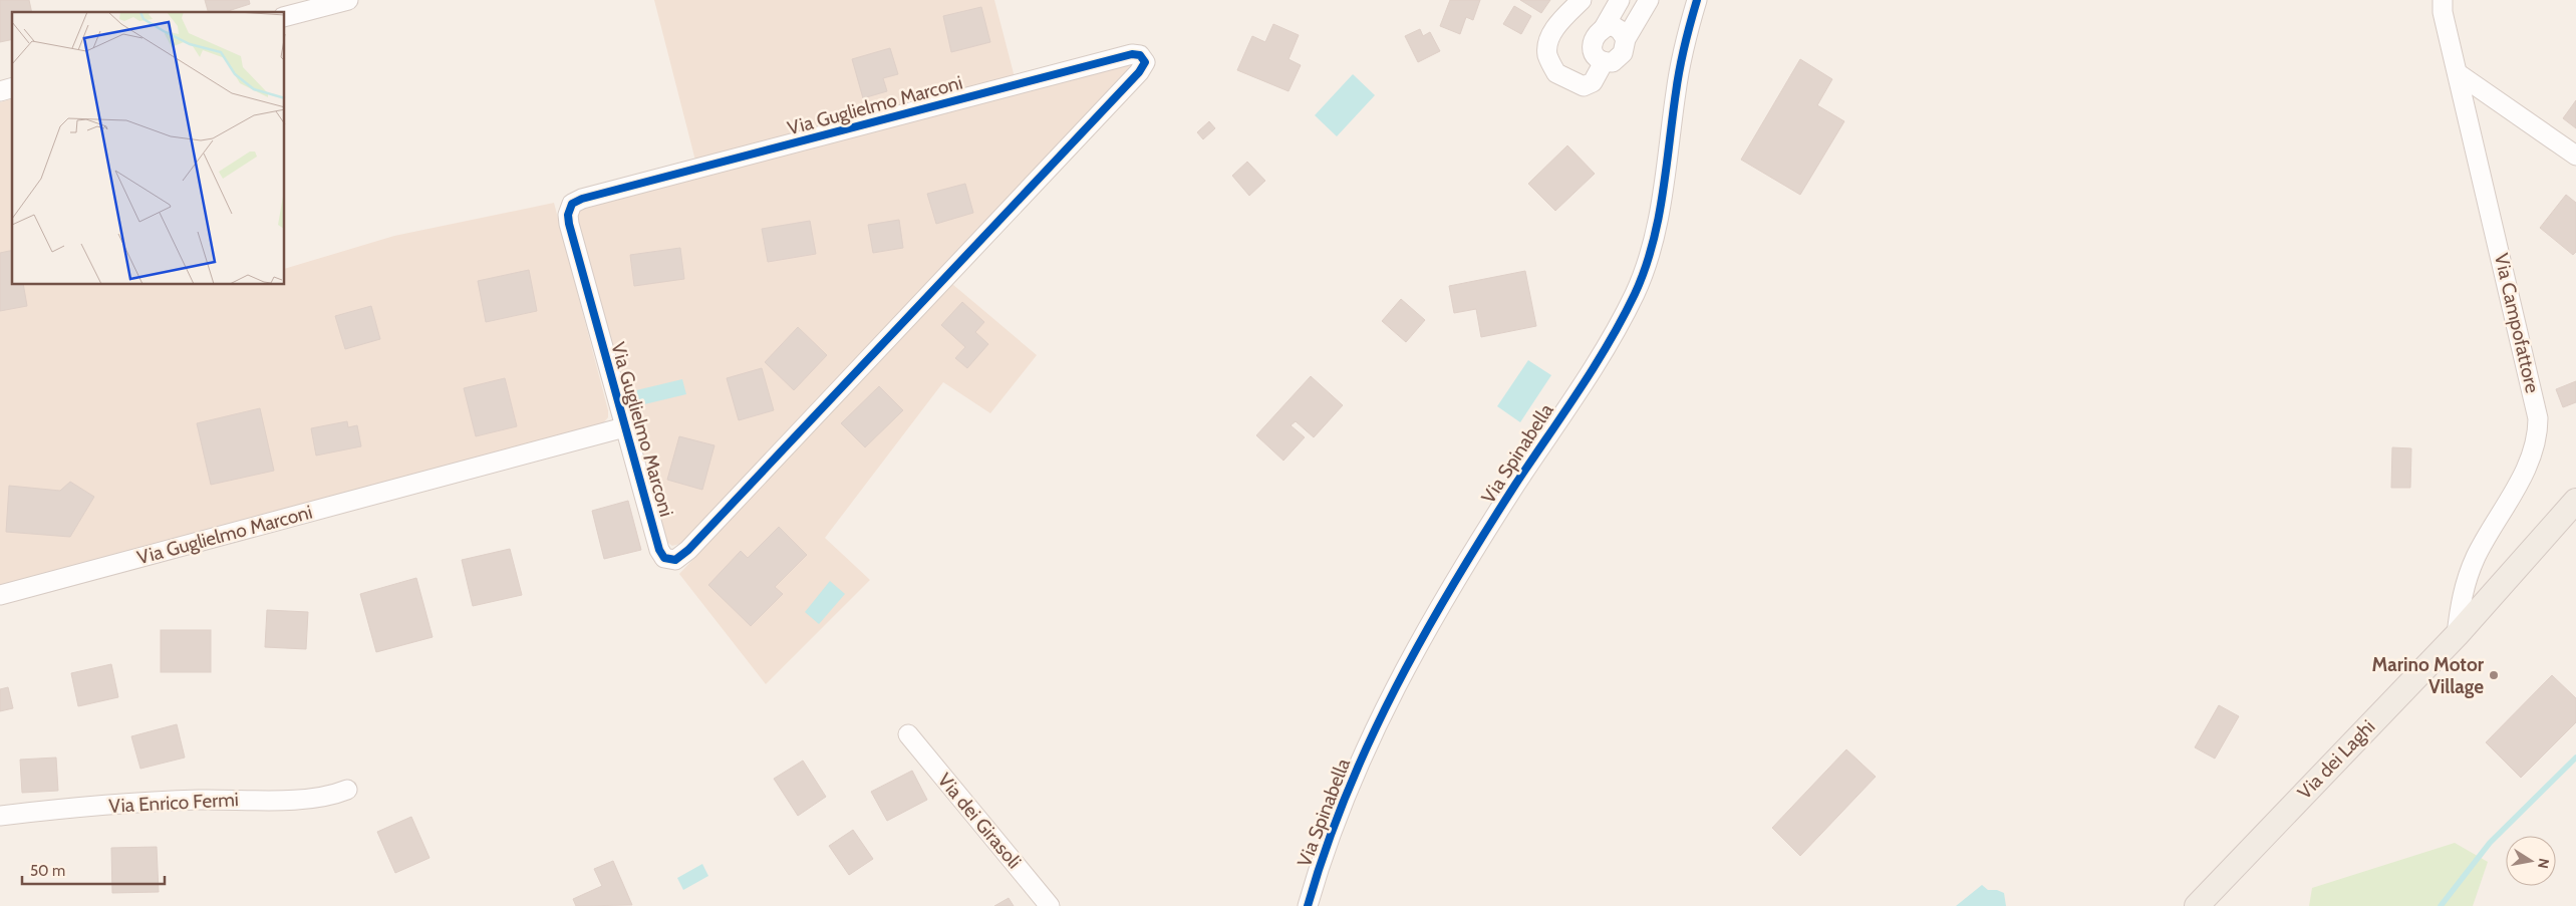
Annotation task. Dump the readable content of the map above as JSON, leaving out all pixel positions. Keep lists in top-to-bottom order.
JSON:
{
  "streets": {
    "main road": ["Via dei Laghi"],
    "street": [
      "Via Guglielmo Marconi",
      "Via Campofattore",
      "Via Spinabella",
      "Via Enrico Fermi",
      "Via dei Girasoli"
    ]
  },
  "crossings": [
    ["Via Campofattore", "Via dei Laghi"]
  ],
  "places": ["Marino Motor Village"],
  "scale_bar": "50 m",
  "north": "right"
}
